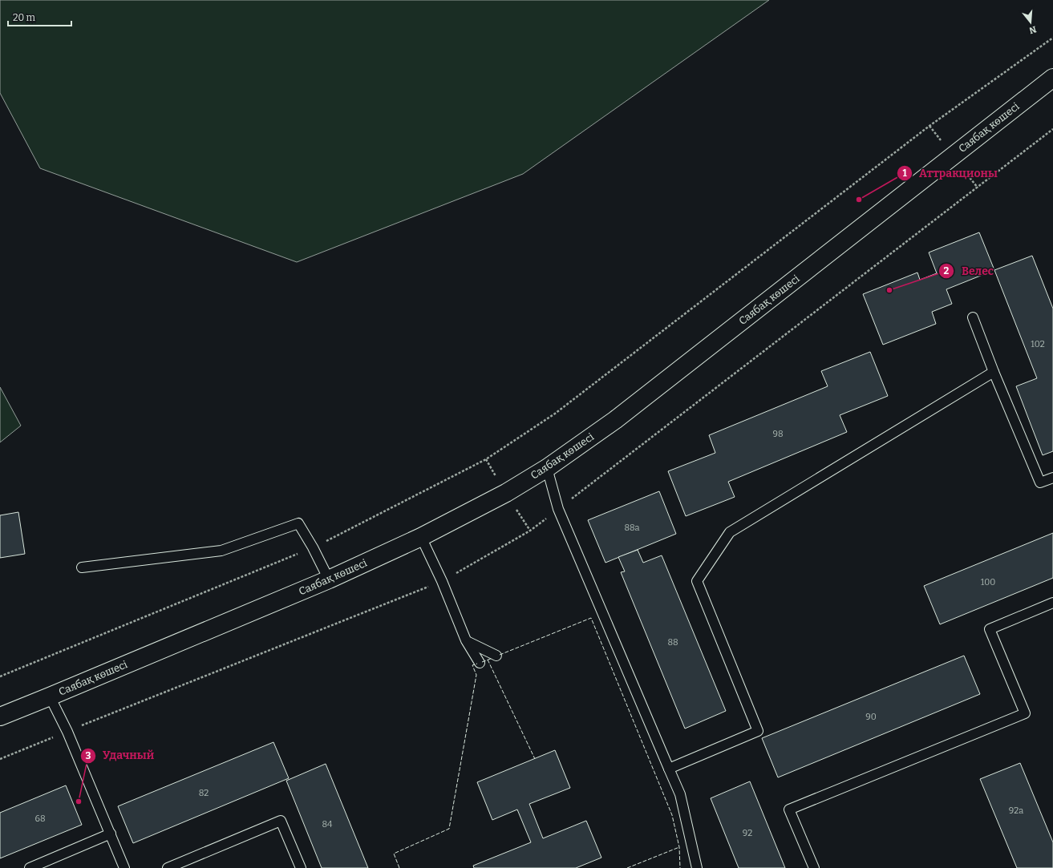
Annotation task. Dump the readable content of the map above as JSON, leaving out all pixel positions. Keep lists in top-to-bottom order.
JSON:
{
  "streets": {
    "street": ["Саябақ көшесі"]
  },
  "places": ["Аттракционы", "Велес", "Удачный"],
  "house_numbers": [
    "102",
    "98",
    "88а",
    "100",
    "88",
    "90",
    "82",
    "92а",
    "68",
    "84",
    "92"
  ],
  "scale_bar": "20 m",
  "north": "bottom"
}
